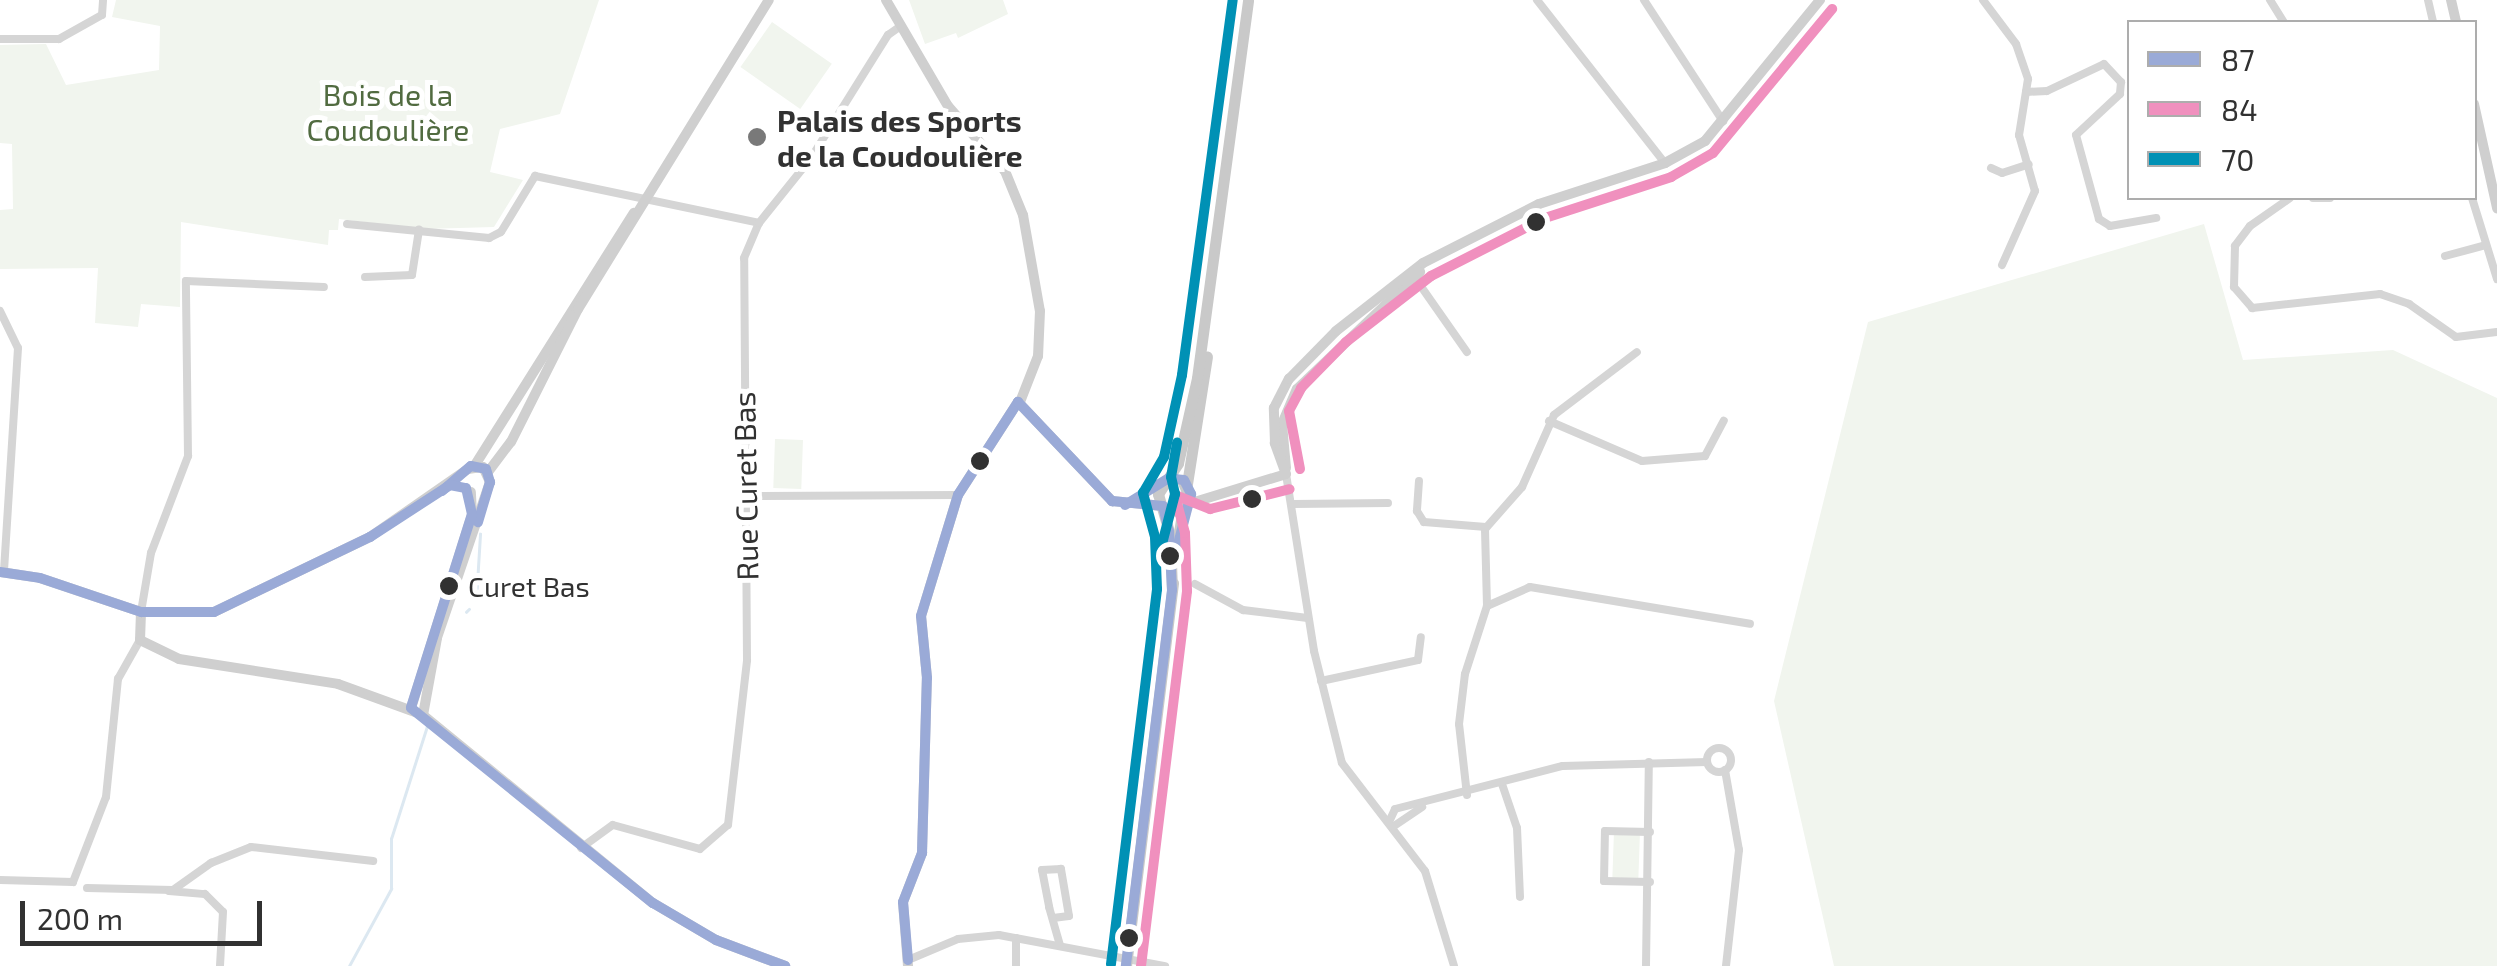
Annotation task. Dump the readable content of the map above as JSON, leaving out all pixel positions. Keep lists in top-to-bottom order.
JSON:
{
  "streets": {
    "street": ["Rue Curet Bas"]
  },
  "parks": ["Bois de la Coudoulière"],
  "places": ["Palais des Sports de la Coudoulière", "Curet Bas"],
  "lines": ["transit line 70", "transit line 84", "transit line 87"],
  "legend": ["87", "84", "70"],
  "scale_bar": "200 m"
}
